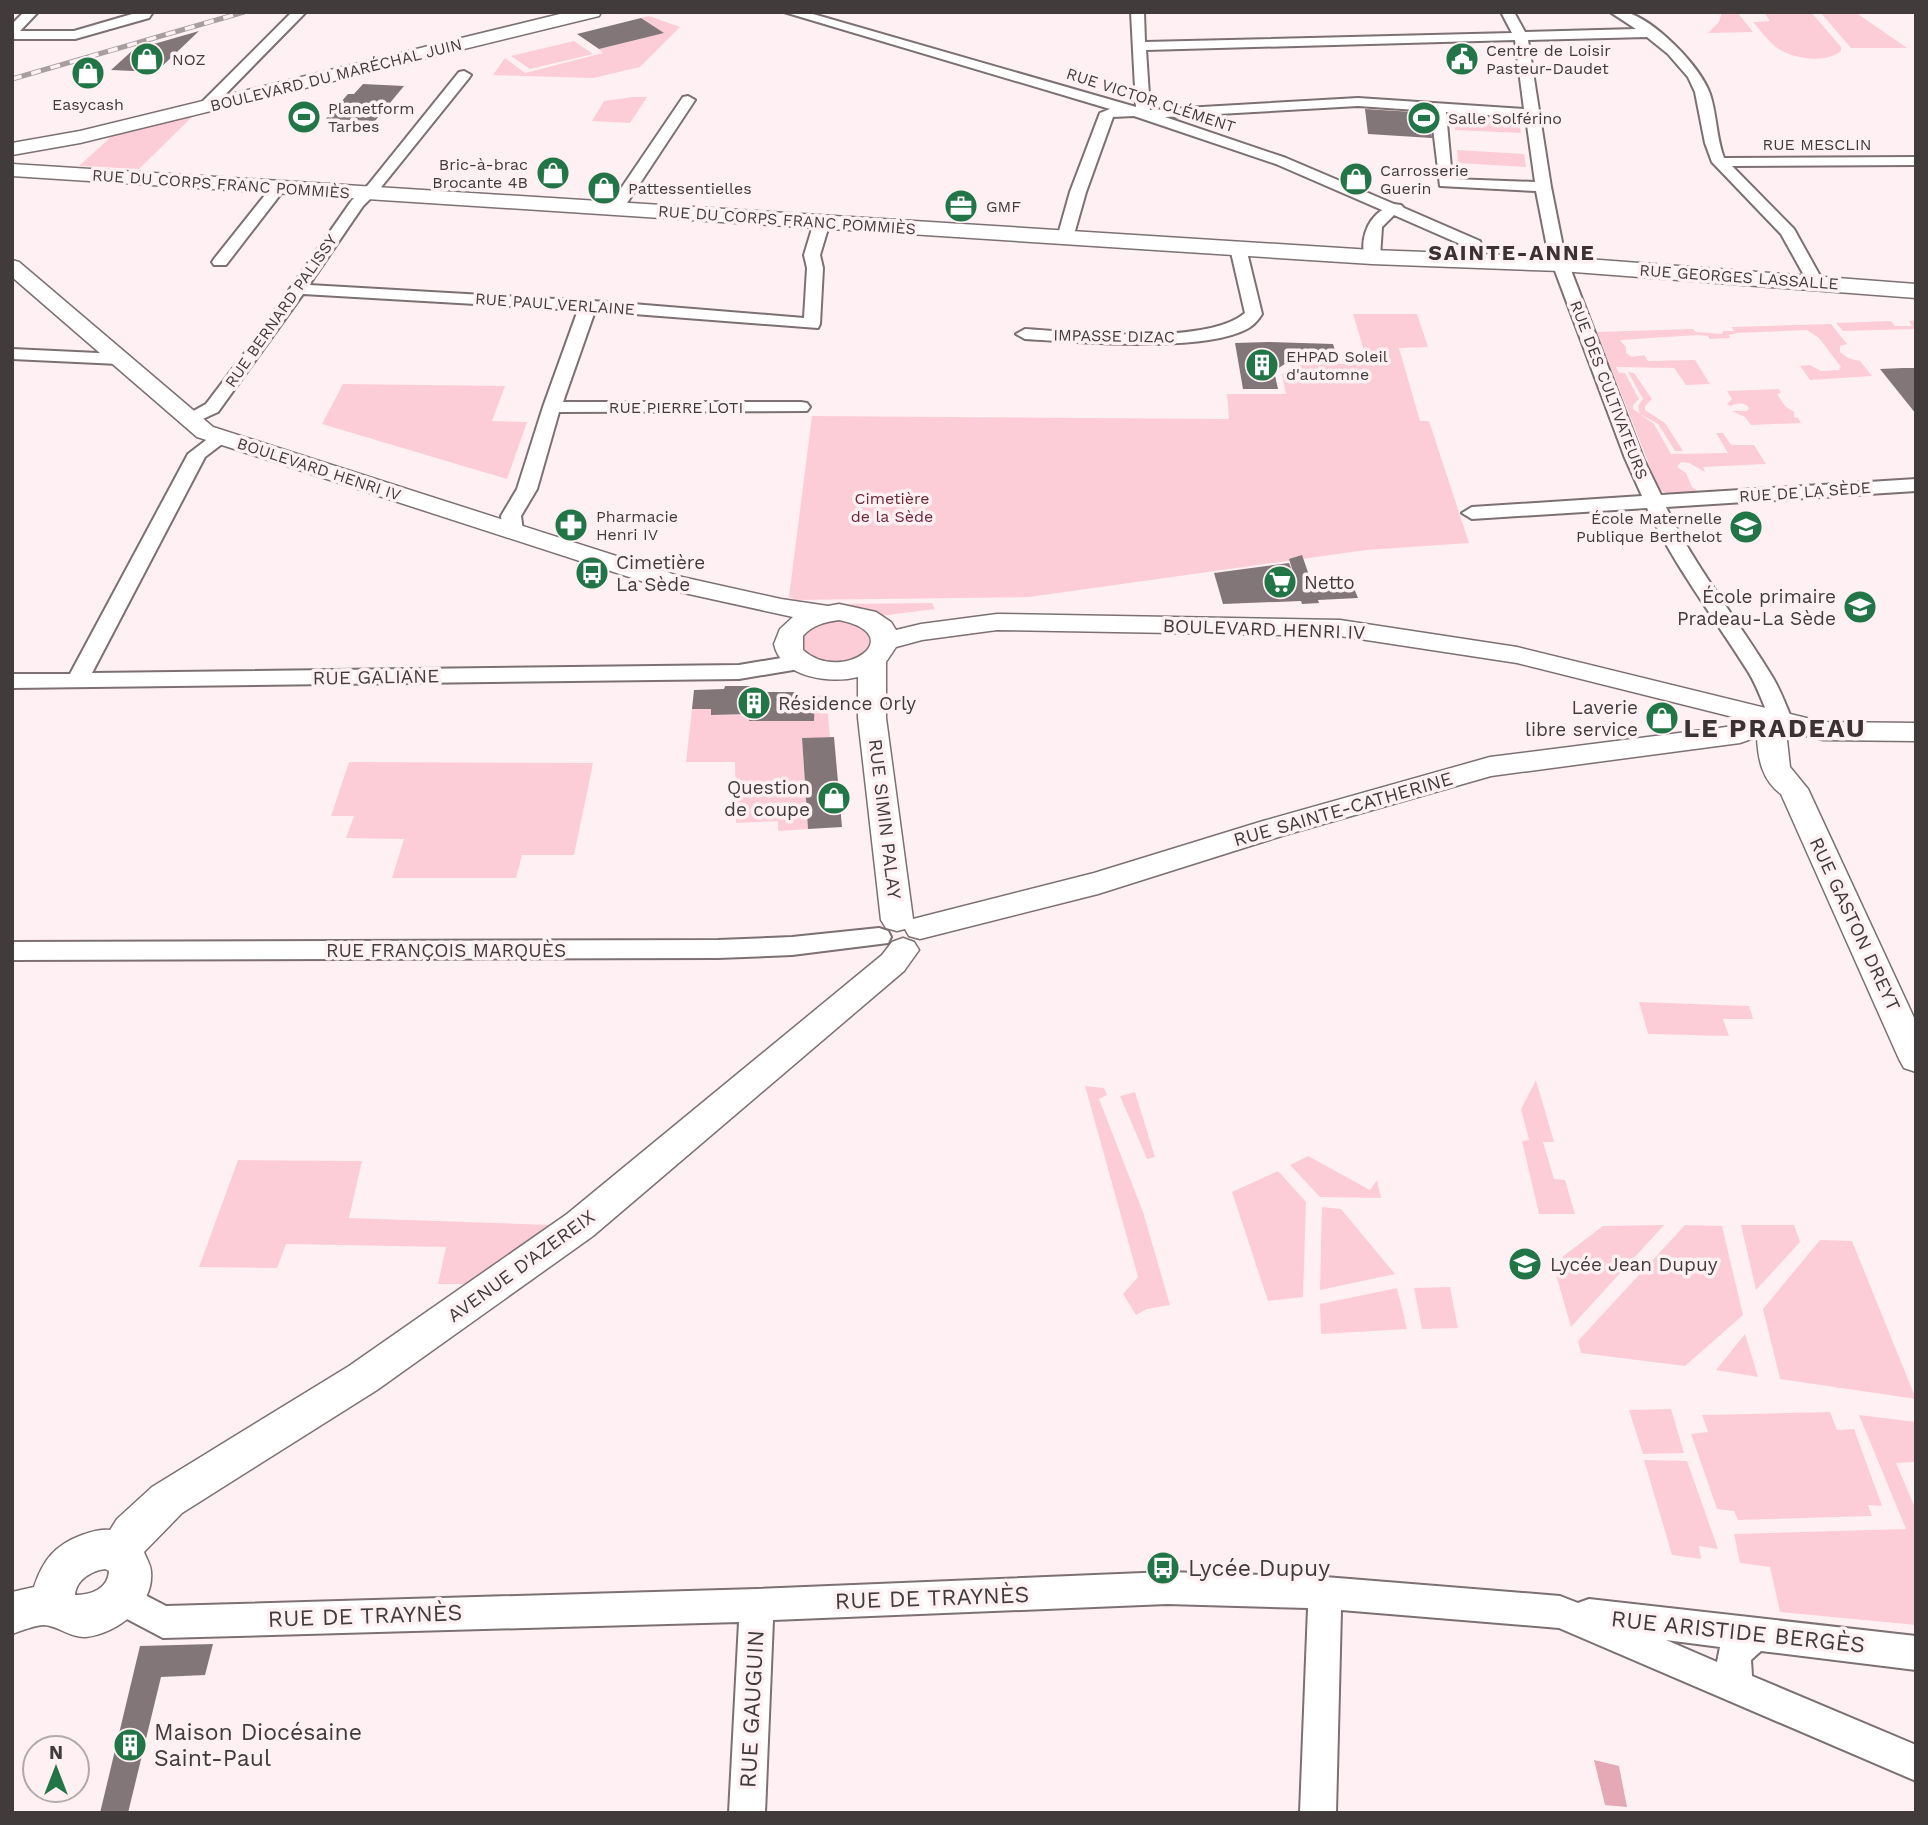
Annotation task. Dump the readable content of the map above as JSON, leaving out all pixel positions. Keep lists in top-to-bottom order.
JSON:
{
  "streets": {
    "main road": ["BOULEVARD DU MARÉCHAL JUIN", "RUE DU CORPS FRANC POMMIÈS", "RUE GEORGES LASSALLE"],
    "street": [
      "RUE VICTOR CLÉMENT",
      "RUE MESCLIN",
      "RUE PAUL VERLAINE",
      "RUE BERNARD PALISSY",
      "IMPASSE DIZAC",
      "RUE DES CULTIVATEURS",
      "RUE PIERRE LOTI",
      "BOULEVARD HENRI IV",
      "RUE DE LA SÈDE",
      "RUE GALIANE",
      "RUE SAINTE-CATHERINE",
      "RUE SIMIN PALAY",
      "RUE GASTON DREYT",
      "RUE FRANÇOIS MARQUÈS",
      "AVENUE D'AZEREIX",
      "RUE DE TRAYNÈS",
      "RUE ARISTIDE BERGÈS",
      "RUE GAUGUIN"
    ]
  },
  "crossings": [
    ["RUE VICTOR CLÉMENT", "RUE DU CORPS FRANC POMMIÈS"],
    ["RUE DU CORPS FRANC POMMIÈS", "RUE GEORGES LASSALLE"],
    ["RUE DU CORPS FRANC POMMIÈS", "RUE PAUL VERLAINE"],
    ["RUE DU CORPS FRANC POMMIÈS", "RUE BERNARD PALISSY"],
    ["RUE DU CORPS FRANC POMMIÈS", "IMPASSE DIZAC"],
    ["RUE DU CORPS FRANC POMMIÈS", "RUE DES CULTIVATEURS"],
    ["RUE GEORGES LASSALLE", "RUE DES CULTIVATEURS"],
    ["RUE PAUL VERLAINE", "RUE BERNARD PALISSY"],
    ["RUE BERNARD PALISSY", "BOULEVARD HENRI IV"],
    ["RUE DES CULTIVATEURS", "BOULEVARD HENRI IV"],
    ["RUE DES CULTIVATEURS", "RUE DE LA SÈDE"],
    ["RUE DES CULTIVATEURS", "RUE SAINTE-CATHERINE"],
    ["RUE DES CULTIVATEURS", "RUE GASTON DREYT"],
    ["BOULEVARD HENRI IV", "RUE GALIANE"],
    ["BOULEVARD HENRI IV", "RUE SAINTE-CATHERINE"],
    ["BOULEVARD HENRI IV", "RUE SIMIN PALAY"],
    ["BOULEVARD HENRI IV", "RUE GASTON DREYT"],
    ["RUE GALIANE", "RUE SIMIN PALAY"],
    ["RUE SAINTE-CATHERINE", "RUE SIMIN PALAY"],
    ["RUE SAINTE-CATHERINE", "RUE GASTON DREYT"],
    ["RUE SAINTE-CATHERINE", "RUE FRANÇOIS MARQUÈS"],
    ["RUE SAINTE-CATHERINE", "AVENUE D'AZEREIX"],
    ["RUE SIMIN PALAY", "RUE FRANÇOIS MARQUÈS"],
    ["RUE SIMIN PALAY", "AVENUE D'AZEREIX"],
    ["RUE FRANÇOIS MARQUÈS", "AVENUE D'AZEREIX"],
    ["AVENUE D'AZEREIX", "RUE DE TRAYNÈS"],
    ["RUE DE TRAYNÈS", "RUE ARISTIDE BERGÈS"],
    ["RUE DE TRAYNÈS", "RUE GAUGUIN"]
  ],
  "districts": ["SAINTE-ANNE", "LE PRADEAU"],
  "parks": ["Cimetière de la Sède"],
  "places": {
    "shop": [
      "NOZ",
      "Easycash",
      "Bric-à-brac Brocante 4B",
      "Carrosserie Guerin",
      "Pattessentielles",
      "Laverie libre service",
      "Question de coupe"
    ],
    "public building": ["Centre de Loisir Pasteur-Daudet"],
    "sports": ["Planetform Tarbes", "Salle Solférino"],
    "office": ["GMF"],
    "building": ["EHPAD Soleil d'automne", "Résidence Orly", "Maison Diocésaine Saint-Paul"],
    "pharmacy": ["Pharmacie Henri IV"],
    "school or university": ["École Maternelle Publique Berthelot", "École primaire Pradeau-La Sède", "Lycée Jean Dupuy"],
    "bus stop": ["Cimetière La Sède", "Lycée Dupuy"],
    "supermarket": ["Netto"]
  },
  "north": "top"
}
